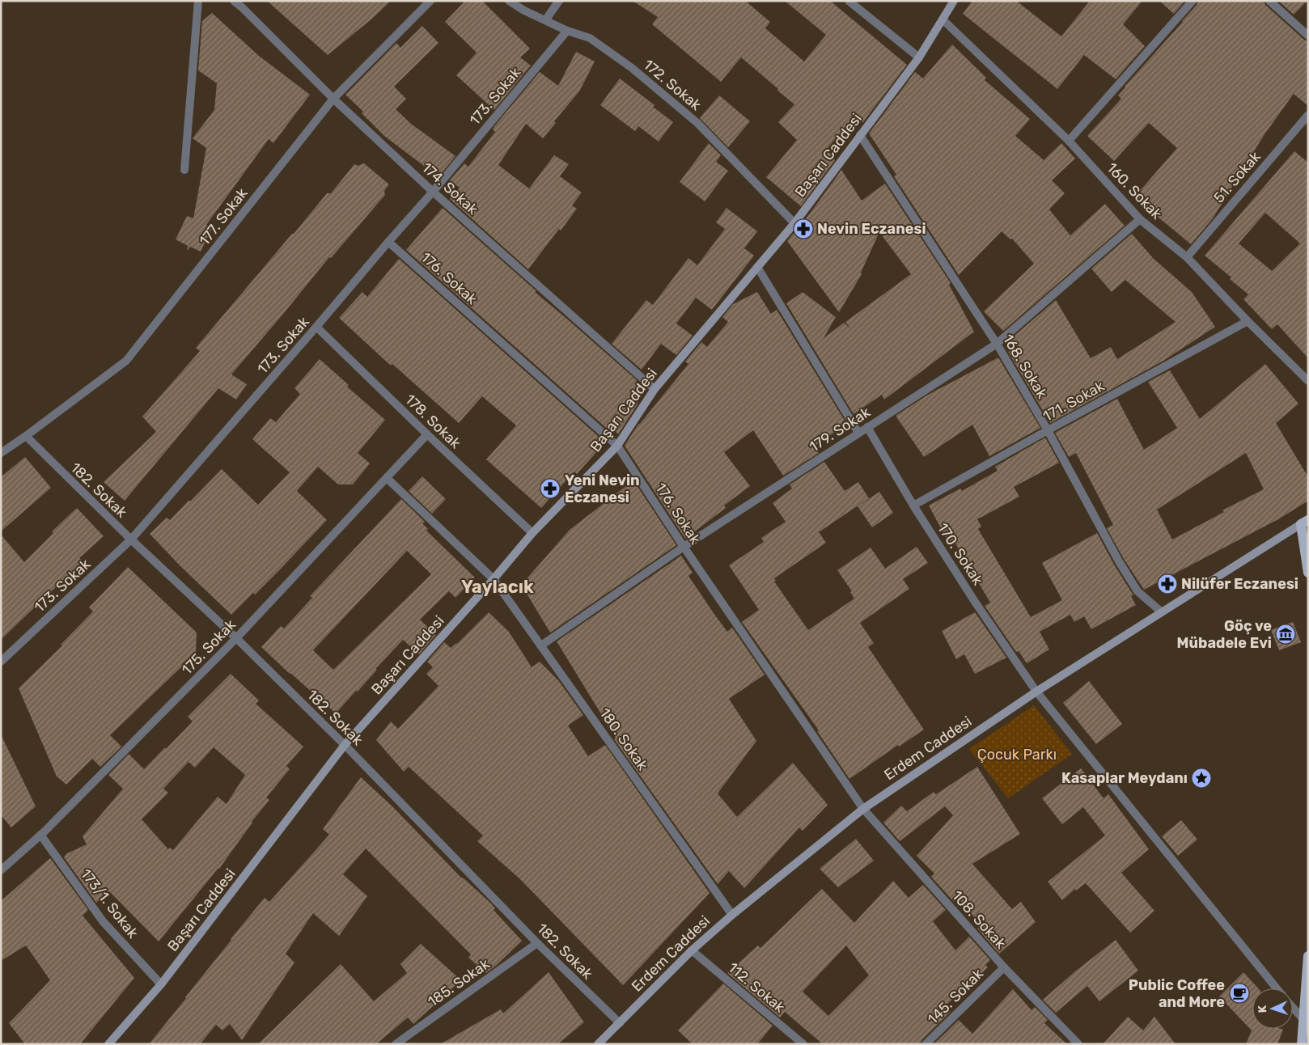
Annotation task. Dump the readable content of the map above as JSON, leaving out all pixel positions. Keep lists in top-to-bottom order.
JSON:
{
  "streets": {
    "street": [
      "172. Sokak",
      "173. Sokak",
      "Başarı Caddesi",
      "51. Sokak",
      "174. Sokak",
      "160. Sokak",
      "177. Sokak",
      "176. Sokak",
      "168. Sokak",
      "171. Sokak",
      "178. Sokak",
      "179. Sokak",
      "182. Sokak",
      "170. Sokak",
      "175. Sokak",
      "180. Sokak",
      "Erdem Caddesi",
      "173/1. Sokak",
      "108. Sokak",
      "185. Sokak",
      "112. Sokak",
      "145. Sokak"
    ]
  },
  "crossings": [
    ["172. Sokak", "173. Sokak"],
    ["172. Sokak", "Başarı Caddesi"],
    ["173. Sokak", "174. Sokak"],
    ["173. Sokak", "176. Sokak"],
    ["173. Sokak", "178. Sokak"],
    ["173. Sokak", "182. Sokak"],
    ["Başarı Caddesi", "174. Sokak"],
    ["Başarı Caddesi", "160. Sokak"],
    ["Başarı Caddesi", "176. Sokak"],
    ["Başarı Caddesi", "168. Sokak"],
    ["Başarı Caddesi", "178. Sokak"],
    ["Başarı Caddesi", "182. Sokak"],
    ["Başarı Caddesi", "180. Sokak"],
    ["Başarı Caddesi", "173/1. Sokak"],
    ["51. Sokak", "160. Sokak"],
    ["174. Sokak", "177. Sokak"],
    ["160. Sokak", "171. Sokak"],
    ["160. Sokak", "179. Sokak"],
    ["177. Sokak", "182. Sokak"],
    ["176. Sokak", "179. Sokak"],
    ["176. Sokak", "Erdem Caddesi"],
    ["176. Sokak", "108. Sokak"],
    ["168. Sokak", "171. Sokak"],
    ["168. Sokak", "179. Sokak"],
    ["168. Sokak", "Erdem Caddesi"],
    ["171. Sokak", "170. Sokak"],
    ["178. Sokak", "175. Sokak"],
    ["179. Sokak", "170. Sokak"],
    ["179. Sokak", "180. Sokak"],
    ["182. Sokak", "175. Sokak"],
    ["182. Sokak", "Erdem Caddesi"],
    ["182. Sokak", "185. Sokak"],
    ["170. Sokak", "Erdem Caddesi"],
    ["175. Sokak", "180. Sokak"],
    ["175. Sokak", "173/1. Sokak"],
    ["180. Sokak", "Erdem Caddesi"],
    ["Erdem Caddesi", "108. Sokak"],
    ["Erdem Caddesi", "112. Sokak"],
    ["108. Sokak", "145. Sokak"]
  ],
  "districts": ["Yaylacık"],
  "parks": ["Çocuk Parkı"],
  "places": {
    "pharmacy": ["Nevin Eczanesi", "Yeni Nevin Eczanesi", "Nilüfer Eczanesi"],
    "museum": ["Göç ve Mübadele Evi"],
    "place": ["Kasaplar Meydanı"],
    "cafe": ["Public Coffee and More"]
  },
  "north": "left"
}
